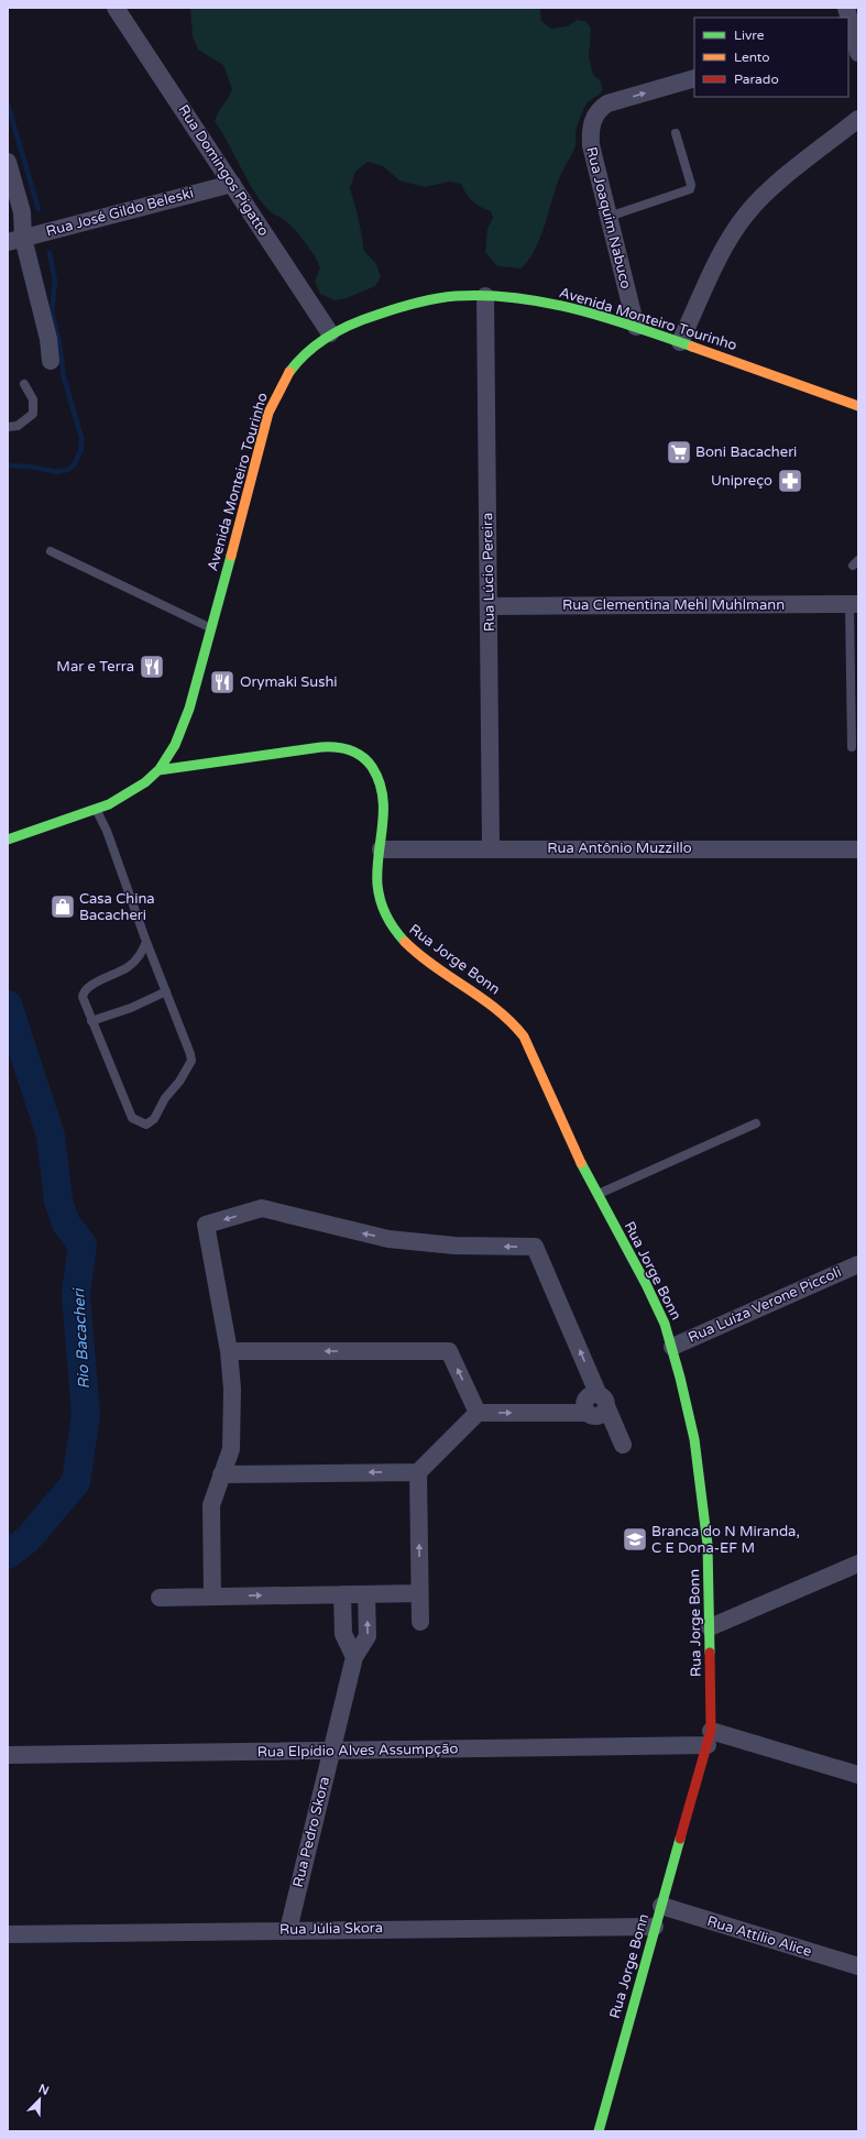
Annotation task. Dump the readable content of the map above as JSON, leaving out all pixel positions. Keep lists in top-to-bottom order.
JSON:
{
  "streets": {
    "street": [
      "Rua Domingos Pigatto",
      "Rua José Gildo Beleski",
      "Rua Joaquim Nabuco",
      "Avenida Monteiro Tourinho",
      "Rua Lúcio Pereira",
      "Rua Clementina Mehl Muhlmann",
      "Rua Antônio Muzzillo",
      "Rua Jorge Bonn",
      "Rua Luíza Verone Piccoli",
      "Rua Elpídio Alves Assumpção",
      "Rua Pedro Skora",
      "Rua Júlia Skora",
      "Rua Attílio Alice"
    ]
  },
  "crossings": [
    ["Rua Domingos Pigatto", "Rua José Gildo Beleski"],
    ["Rua Domingos Pigatto", "Avenida Monteiro Tourinho"],
    ["Rua Joaquim Nabuco", "Avenida Monteiro Tourinho"],
    ["Avenida Monteiro Tourinho", "Rua Lúcio Pereira"],
    ["Avenida Monteiro Tourinho", "Rua Jorge Bonn"],
    ["Rua Lúcio Pereira", "Rua Clementina Mehl Muhlmann"],
    ["Rua Lúcio Pereira", "Rua Antônio Muzzillo"],
    ["Rua Antônio Muzzillo", "Rua Jorge Bonn"],
    ["Rua Jorge Bonn", "Rua Luíza Verone Piccoli"],
    ["Rua Jorge Bonn", "Rua Elpídio Alves Assumpção"],
    ["Rua Jorge Bonn", "Rua Júlia Skora"],
    ["Rua Jorge Bonn", "Rua Attílio Alice"],
    ["Rua Elpídio Alves Assumpção", "Rua Pedro Skora"],
    ["Rua Pedro Skora", "Rua Júlia Skora"]
  ],
  "water": ["Rio Bacacheri"],
  "places": {
    "supermarket": ["Boni Bacacheri"],
    "pharmacy": ["Unipreço"],
    "restaurant": ["Mar e Terra", "Orymaki Sushi"],
    "shop": ["Casa China Bacacheri"],
    "school or university": ["Branca do N Miranda, C E Dona-EF M"]
  },
  "legend": ["Livre", "Lento", "Parado"],
  "north": "top right"
}
